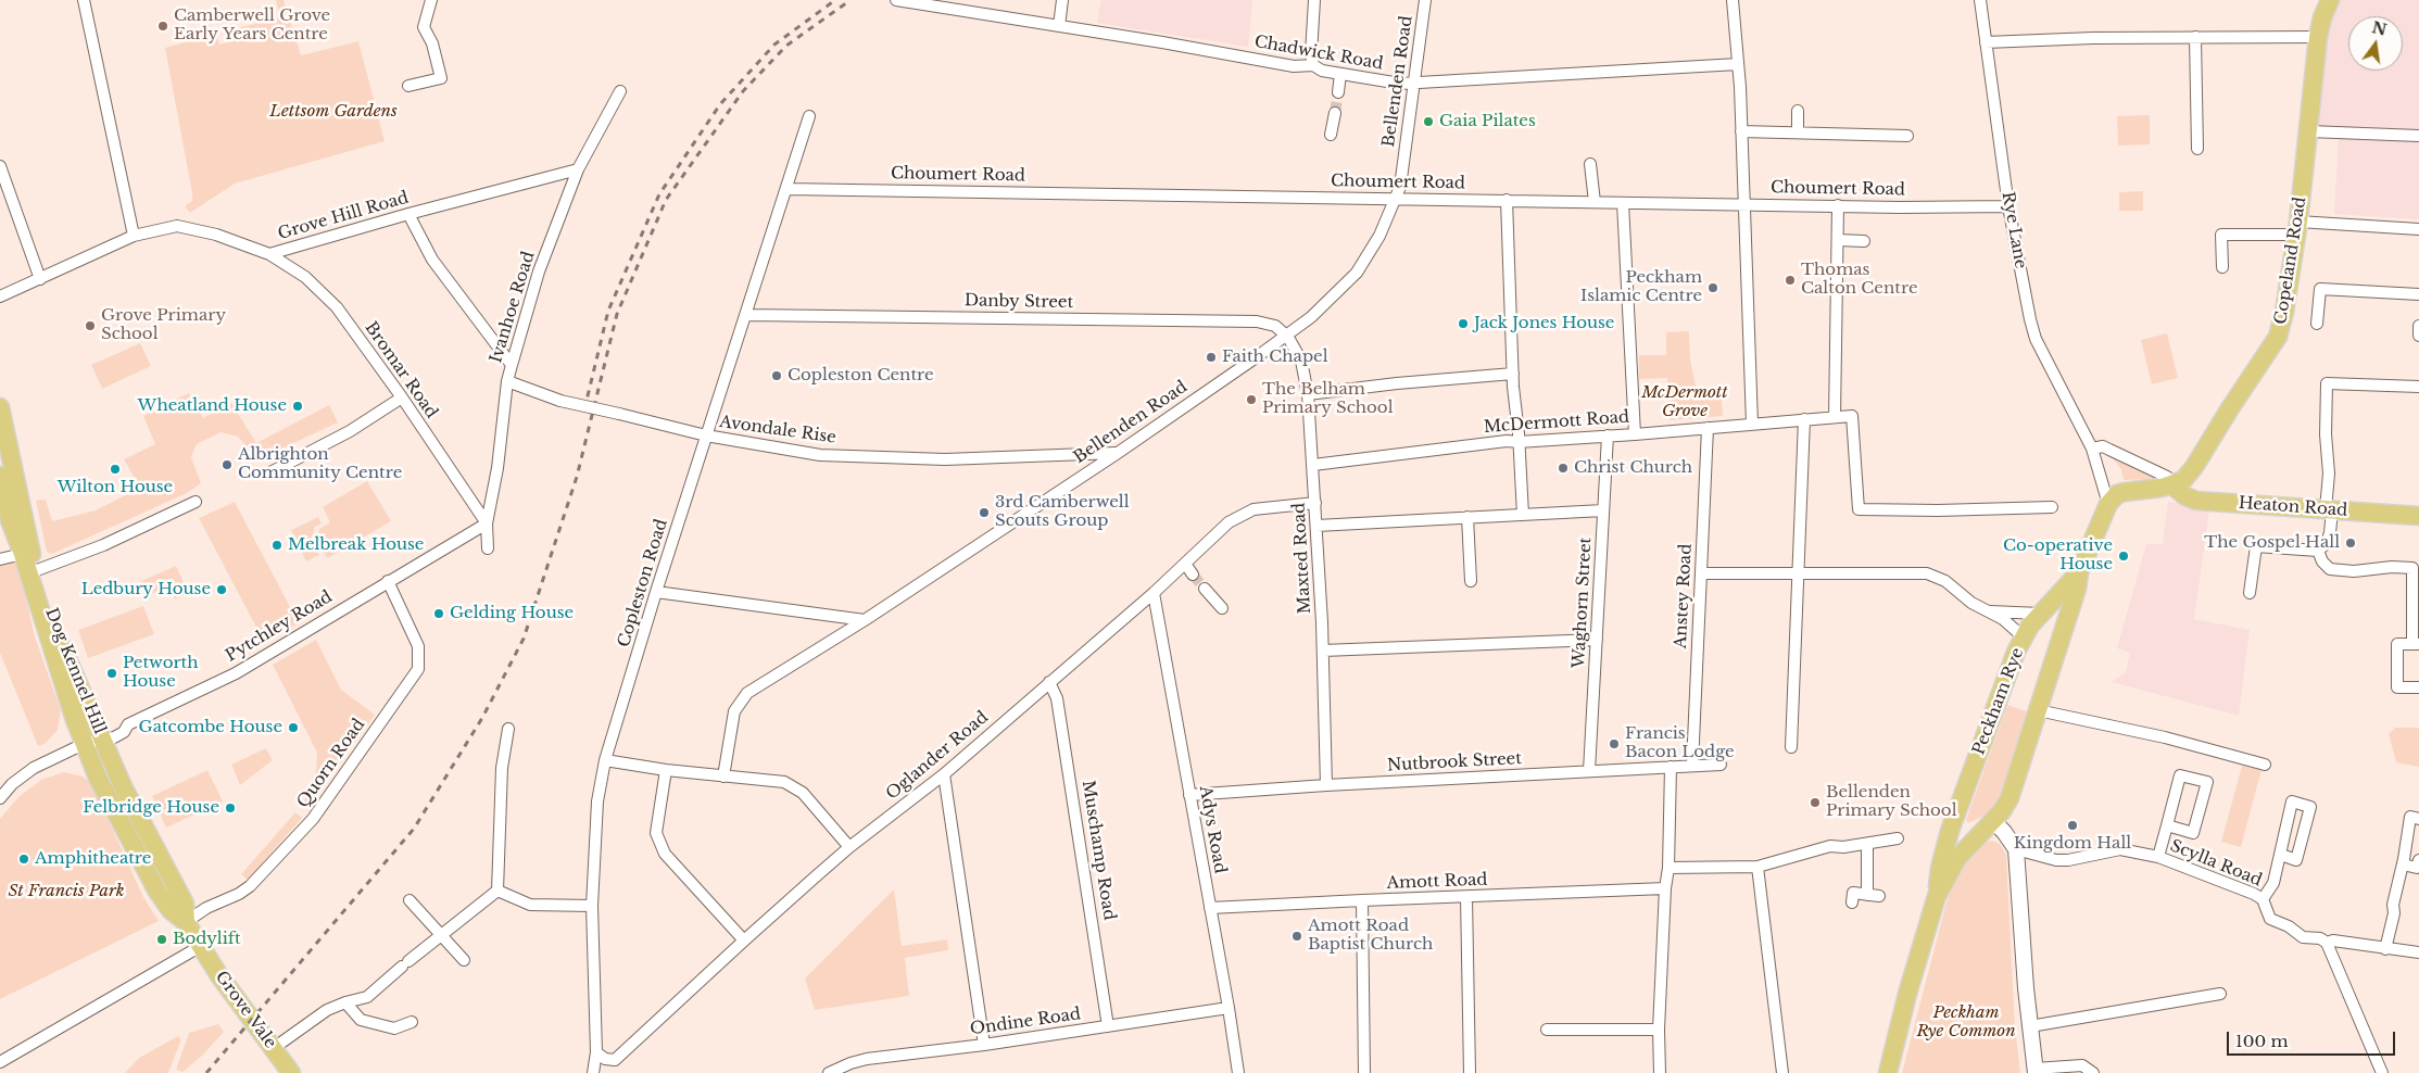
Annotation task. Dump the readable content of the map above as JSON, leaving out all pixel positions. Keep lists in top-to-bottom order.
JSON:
{
  "streets": {
    "main road": [
      "Copeland Road",
      "Heaton Road",
      "Dog Kennel Hill",
      "Peckham Rye",
      "Grove Vale"
    ],
    "street": [
      "Chadwick Road",
      "Bellenden Road",
      "Choumert Road",
      "Grove Hill Road",
      "Rye Lane",
      "Danby Street",
      "Ivanhoe Road",
      "Bromar Road",
      "McDermott Road",
      "Avondale Rise",
      "Maxted Road",
      "Copleston Road",
      "Anstey Road",
      "Waghorn Street",
      "Pytchley Road",
      "Oglander Road",
      "Nutbrook Street",
      "Quorn Road",
      "Adys Road",
      "Muschamp Road",
      "Scylla Road",
      "Amott Road",
      "Ondine Road"
    ]
  },
  "crossings": [
    ["Chadwick Road", "Bellenden Road"],
    ["Bellenden Road", "Choumert Road"],
    ["Bellenden Road", "Danby Street"],
    ["Bellenden Road", "Avondale Rise"],
    ["Bellenden Road", "Maxted Road"],
    ["Choumert Road", "Rye Lane"],
    ["Choumert Road", "Copleston Road"],
    ["Grove Hill Road", "Ivanhoe Road"],
    ["Grove Hill Road", "Bromar Road"],
    ["Copeland Road", "Heaton Road"],
    ["Danby Street", "Maxted Road"],
    ["Danby Street", "Copleston Road"],
    ["Ivanhoe Road", "Bromar Road"],
    ["Ivanhoe Road", "Avondale Rise"],
    ["Ivanhoe Road", "Pytchley Road"],
    ["Bromar Road", "Pytchley Road"],
    ["McDermott Road", "Maxted Road"],
    ["McDermott Road", "Anstey Road"],
    ["McDermott Road", "Waghorn Street"],
    ["Avondale Rise", "Copleston Road"],
    ["Maxted Road", "Oglander Road"],
    ["Maxted Road", "Nutbrook Street"],
    ["Copleston Road", "Oglander Road"],
    ["Anstey Road", "Peckham Rye"],
    ["Anstey Road", "Nutbrook Street"],
    ["Waghorn Street", "Nutbrook Street"],
    ["Pytchley Road", "Dog Kennel Hill"],
    ["Pytchley Road", "Quorn Road"],
    ["Dog Kennel Hill", "Quorn Road"],
    ["Dog Kennel Hill", "Grove Vale"],
    ["Oglander Road", "Adys Road"],
    ["Oglander Road", "Muschamp Road"],
    ["Nutbrook Street", "Adys Road"],
    ["Adys Road", "Amott Road"],
    ["Adys Road", "Ondine Road"],
    ["Muschamp Road", "Ondine Road"]
  ],
  "parks": [
    "Lettsom Gardens",
    "McDermott Grove",
    "St Francis Park",
    "Peckham Rye Common"
  ],
  "places": [
    "Camberwell Grove Early Years Centre",
    "Gaia Pilates",
    "Thomas Calton Centre",
    "Peckham Islamic Centre",
    "Jack Jones House",
    "Grove Primary School",
    "Faith Chapel",
    "Copleston Centre",
    "The Belham Primary School",
    "Wheatland House",
    "Albrighton Community Centre",
    "Christ Church",
    "Wilton House",
    "3rd Camberwell Scouts Group",
    "The Gospel Hall",
    "Melbreak House",
    "Co-operative House",
    "Ledbury House",
    "Gelding House",
    "Petworth House",
    "Gatcombe House",
    "Francis Bacon Lodge",
    "Bellenden Primary School",
    "Felbridge House",
    "Kingdom Hall",
    "Amphitheatre",
    "Amott Road Baptist Church",
    "Bodylift"
  ],
  "scale_bar": "100 m",
  "north": "top"
}
